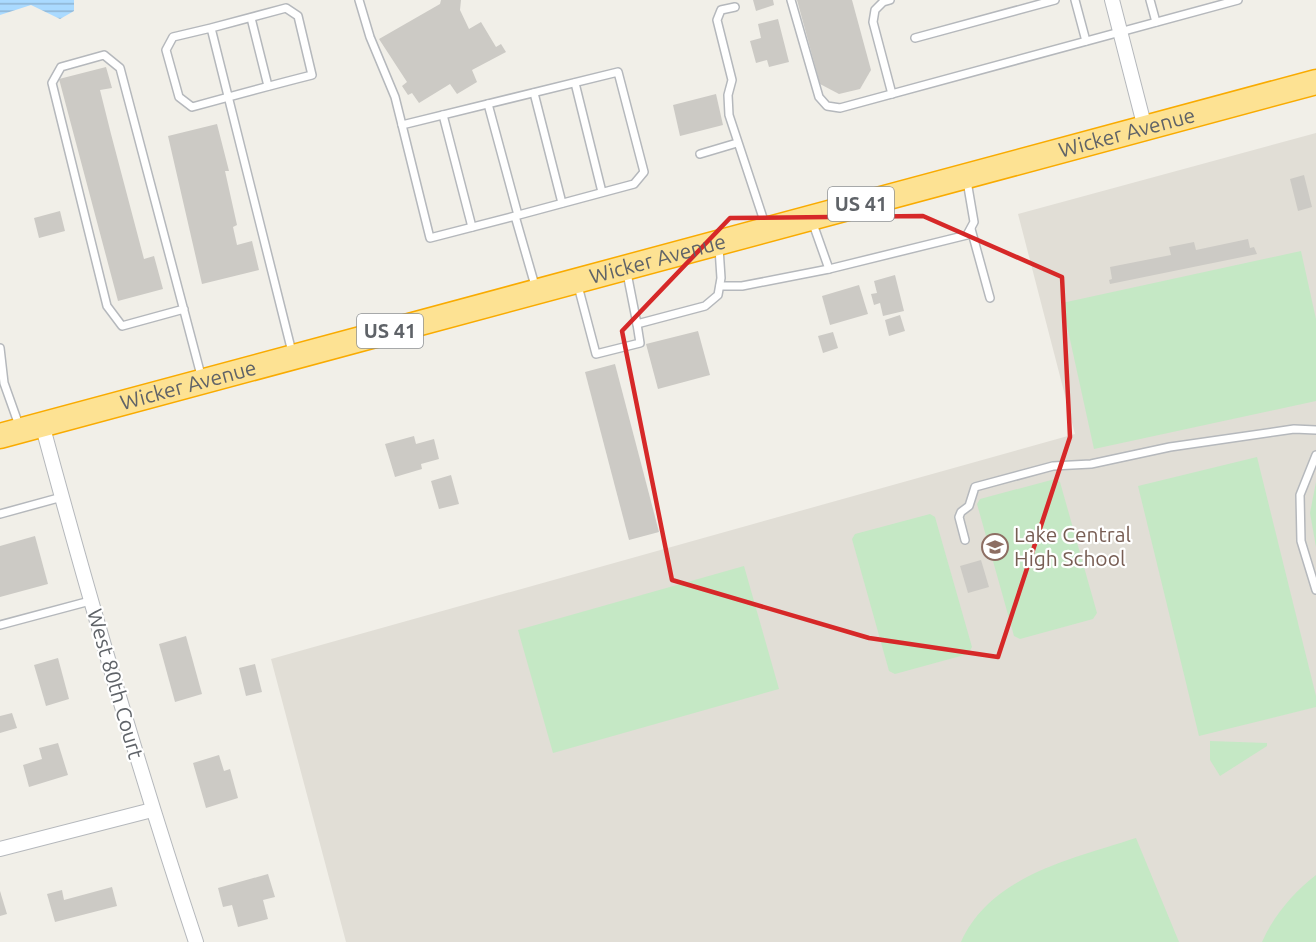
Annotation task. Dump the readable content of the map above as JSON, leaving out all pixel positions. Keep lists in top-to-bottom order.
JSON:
{
  "streets": {
    "highway": ["Wicker Avenue", "US 41"],
    "street": ["West 80th Court"]
  },
  "crossings": [
    ["Wicker Avenue", "West 80th Court"]
  ],
  "places": {
    "school or university": ["Lake Central High School"]
  }
}
